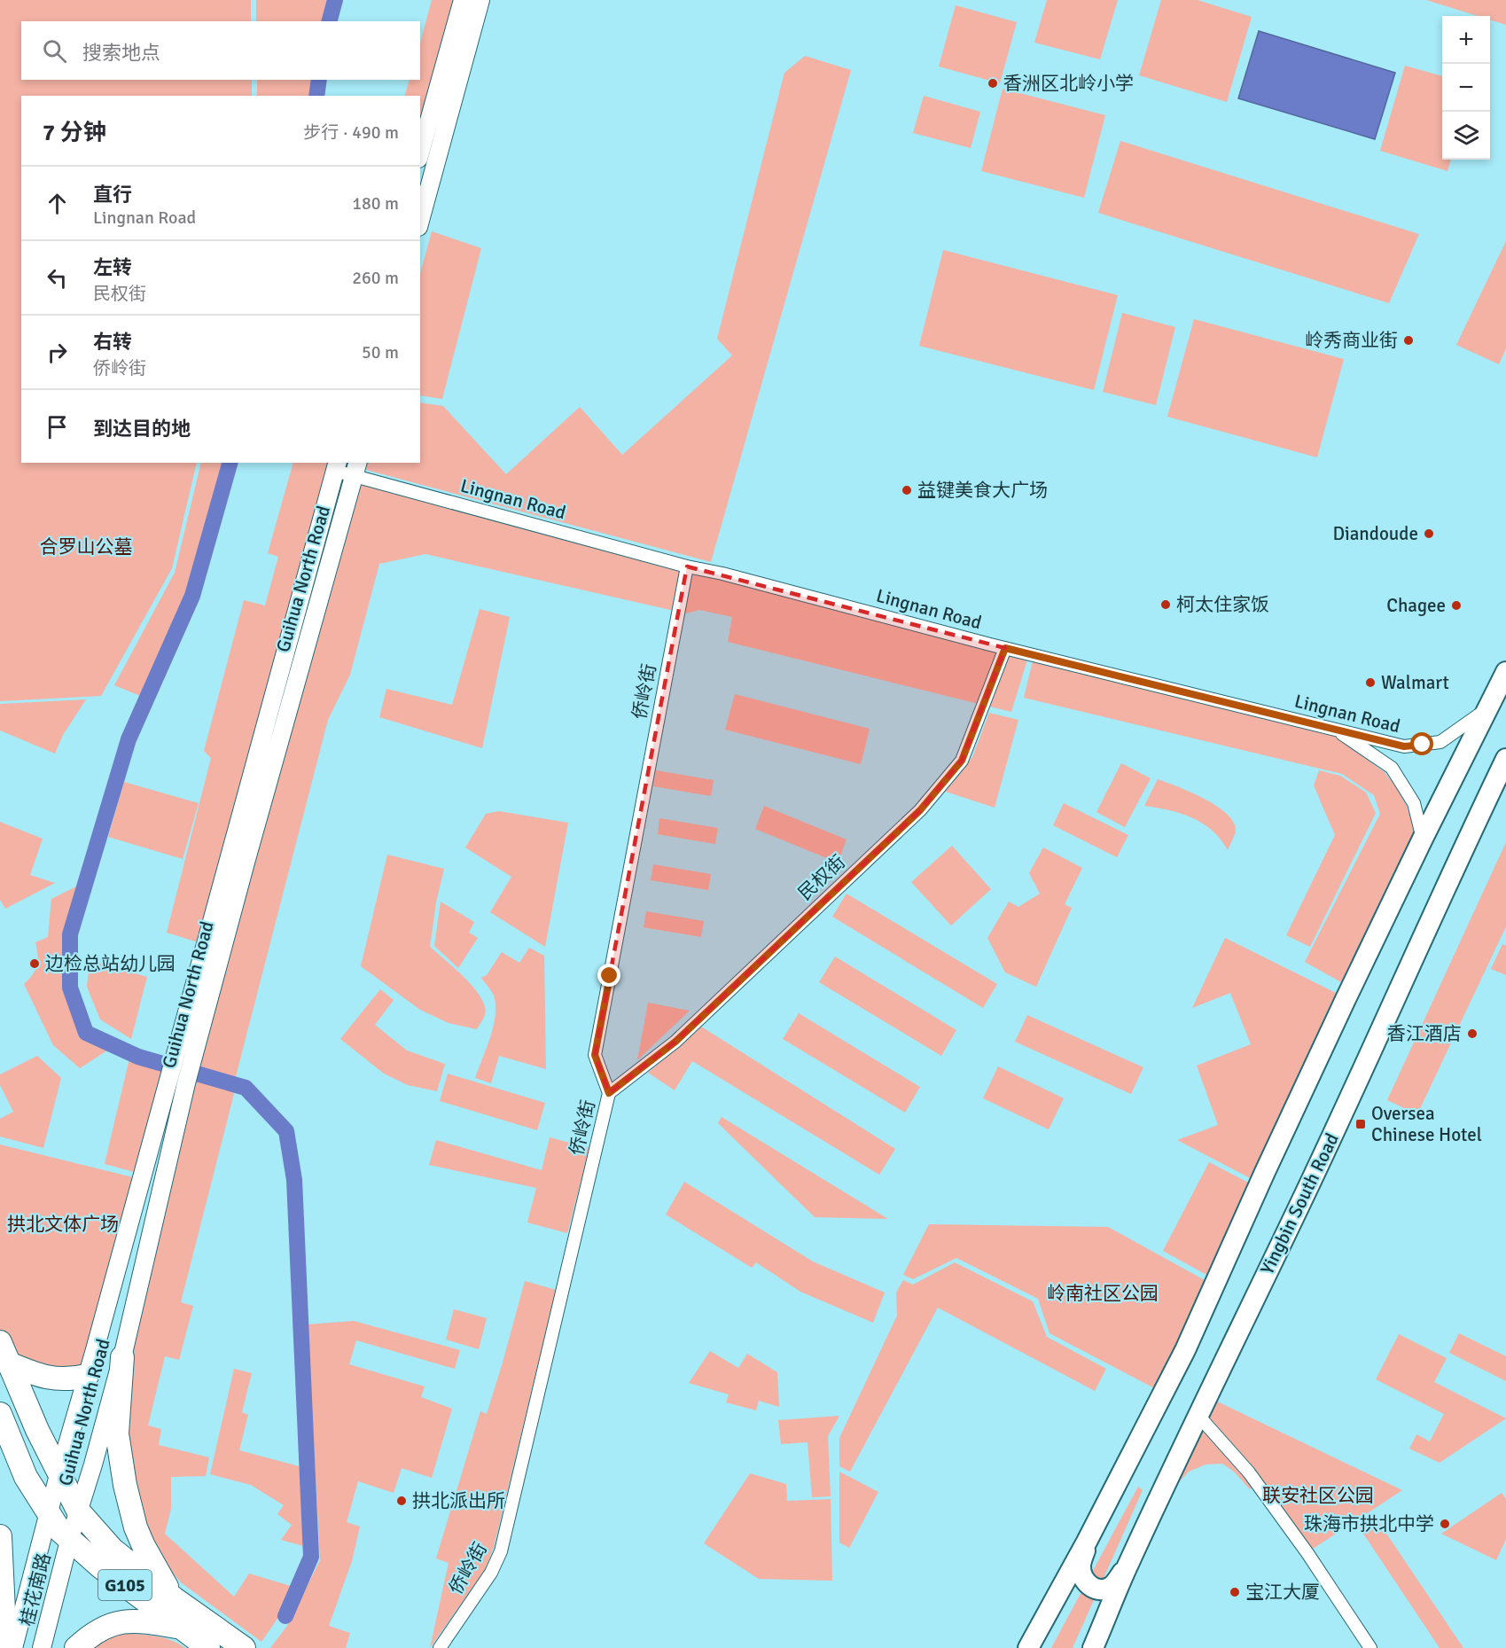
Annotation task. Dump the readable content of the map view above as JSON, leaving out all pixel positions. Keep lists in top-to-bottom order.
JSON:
{
  "streets": {
    "highway": ["G105"],
    "main road": ["Guihua North Road", "Yingbin South Road", "桂花南路"],
    "street": ["Lingnan Road", "侨岭街", "民权街"]
  },
  "crossings": [
    ["Lingnan Road", "Guihua North Road"],
    ["Lingnan Road", "侨岭街"],
    ["Lingnan Road", "民权街"],
    ["Guihua North Road", "G105"],
    ["Guihua North Road", "桂花南路"],
    ["侨岭街", "民权街"],
    ["G105", "桂花南路"]
  ],
  "parks": [
    "合罗山公墓",
    "拱北文体广场",
    "岭南社区公园",
    "联安社区公园"
  ],
  "places": {
    "other": [
      "香洲区北岭小学",
      "岭秀商业街",
      "益键美食大广场",
      "Diandoude",
      "柯太住家饭",
      "Chagee",
      "Walmart",
      "边检总站幼儿园",
      "香江酒店",
      "拱北派出所",
      "珠海市拱北中学",
      "宝江大厦"
    ],
    "transit": ["Oversea Chinese Hotel"]
  },
  "page": {
    "map_buttons": ["+", "−"],
    "search": "搜索地点",
    "heading": ["7 分钟", "步行 · 490 m"],
    "list": [
      ["直行", "Lingnan Road", "180 m"],
      ["左转", "民权街", "260 m"],
      ["右转", "侨岭街", "50 m"],
      "到达目的地"
    ]
  }
}
